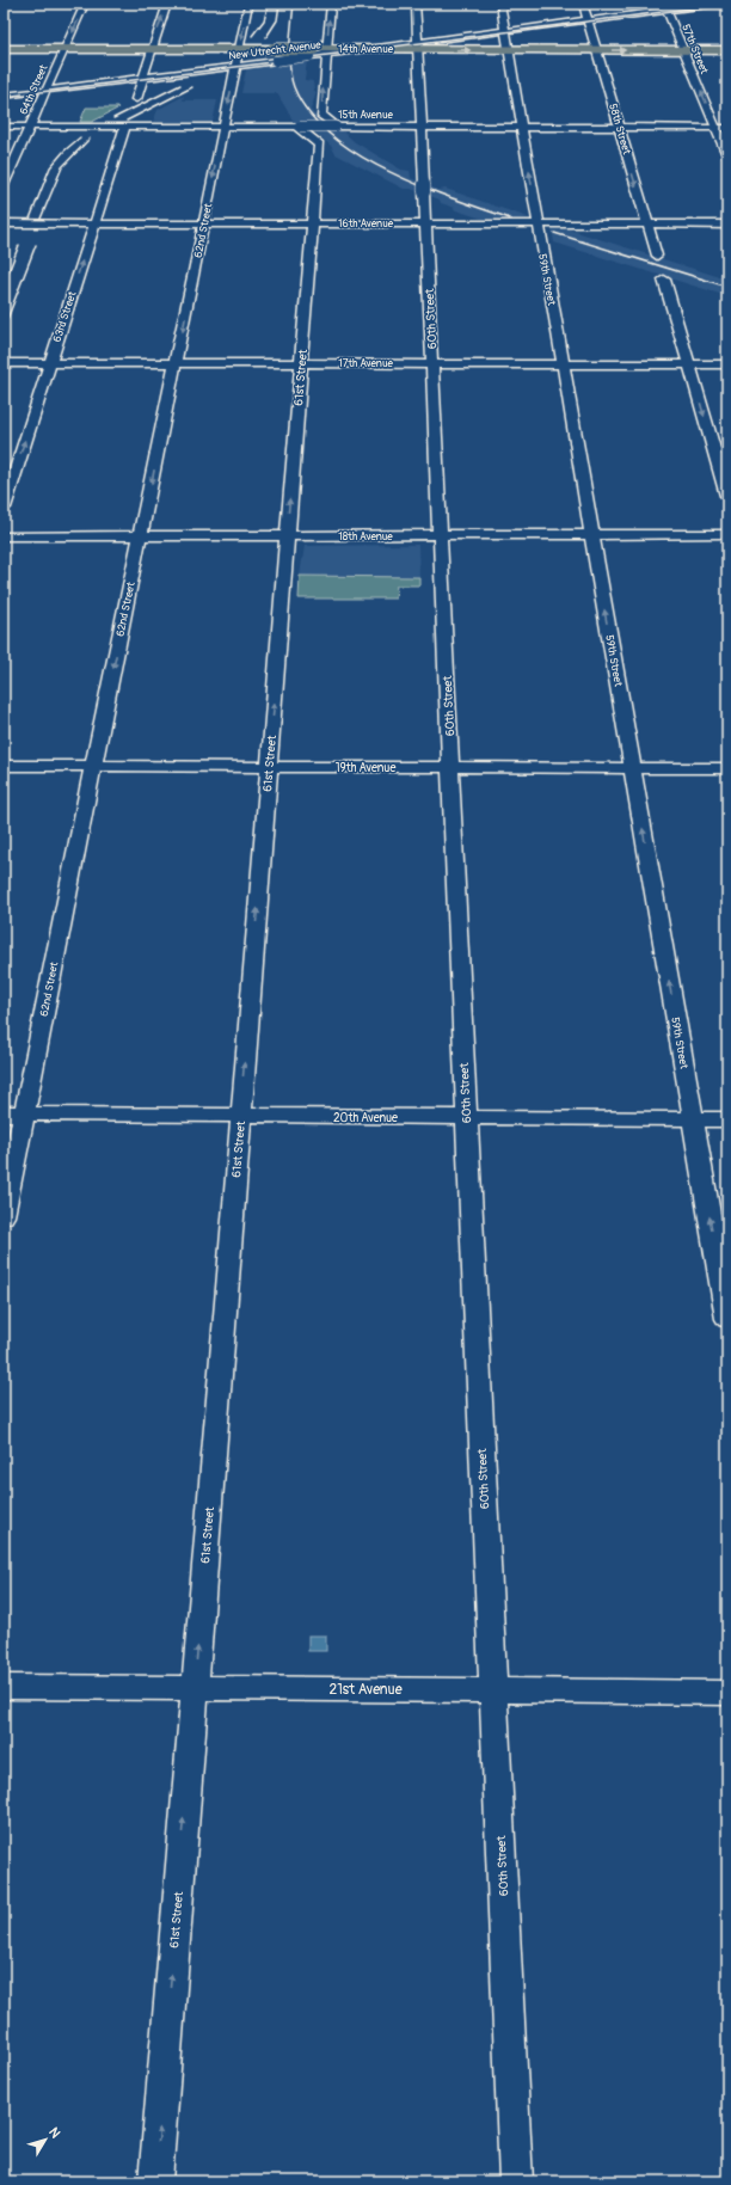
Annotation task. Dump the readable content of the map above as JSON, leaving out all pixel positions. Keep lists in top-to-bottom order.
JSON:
{
  "streets": {
    "main road": ["14th Avenue"],
    "street": [
      "57th Street",
      "New Utrecht Avenue",
      "64th Street",
      "15th Avenue",
      "58th Street",
      "16th Avenue",
      "62nd Street",
      "59th Street",
      "63rd Street",
      "60th Street",
      "17th Avenue",
      "61st Street",
      "18th Avenue",
      "19th Avenue",
      "20th Avenue",
      "21st Avenue"
    ]
  },
  "crossings": [
    ["14th Avenue", "57th Street"],
    ["14th Avenue", "New Utrecht Avenue"],
    ["14th Avenue", "64th Street"],
    ["14th Avenue", "58th Street"],
    ["14th Avenue", "62nd Street"],
    ["14th Avenue", "59th Street"],
    ["14th Avenue", "60th Street"],
    ["57th Street", "15th Avenue"],
    ["New Utrecht Avenue", "64th Street"],
    ["New Utrecht Avenue", "62nd Street"],
    ["64th Street", "15th Avenue"],
    ["15th Avenue", "58th Street"],
    ["15th Avenue", "62nd Street"],
    ["15th Avenue", "59th Street"],
    ["15th Avenue", "63rd Street"],
    ["15th Avenue", "60th Street"],
    ["15th Avenue", "61st Street"],
    ["58th Street", "16th Avenue"],
    ["16th Avenue", "62nd Street"],
    ["16th Avenue", "59th Street"],
    ["16th Avenue", "63rd Street"],
    ["16th Avenue", "60th Street"],
    ["16th Avenue", "61st Street"],
    ["62nd Street", "17th Avenue"],
    ["62nd Street", "18th Avenue"],
    ["62nd Street", "19th Avenue"],
    ["62nd Street", "20th Avenue"],
    ["59th Street", "17th Avenue"],
    ["59th Street", "18th Avenue"],
    ["59th Street", "19th Avenue"],
    ["59th Street", "20th Avenue"],
    ["63rd Street", "17th Avenue"],
    ["60th Street", "17th Avenue"],
    ["60th Street", "18th Avenue"],
    ["60th Street", "19th Avenue"],
    ["60th Street", "20th Avenue"],
    ["60th Street", "21st Avenue"],
    ["17th Avenue", "61st Street"],
    ["61st Street", "18th Avenue"],
    ["61st Street", "19th Avenue"],
    ["61st Street", "20th Avenue"],
    ["61st Street", "21st Avenue"]
  ],
  "one_way": [
    "57th Street",
    "58th Street",
    "62nd Street",
    "59th Street",
    "63rd Street",
    "61st Street"
  ],
  "north": "top right"
}
